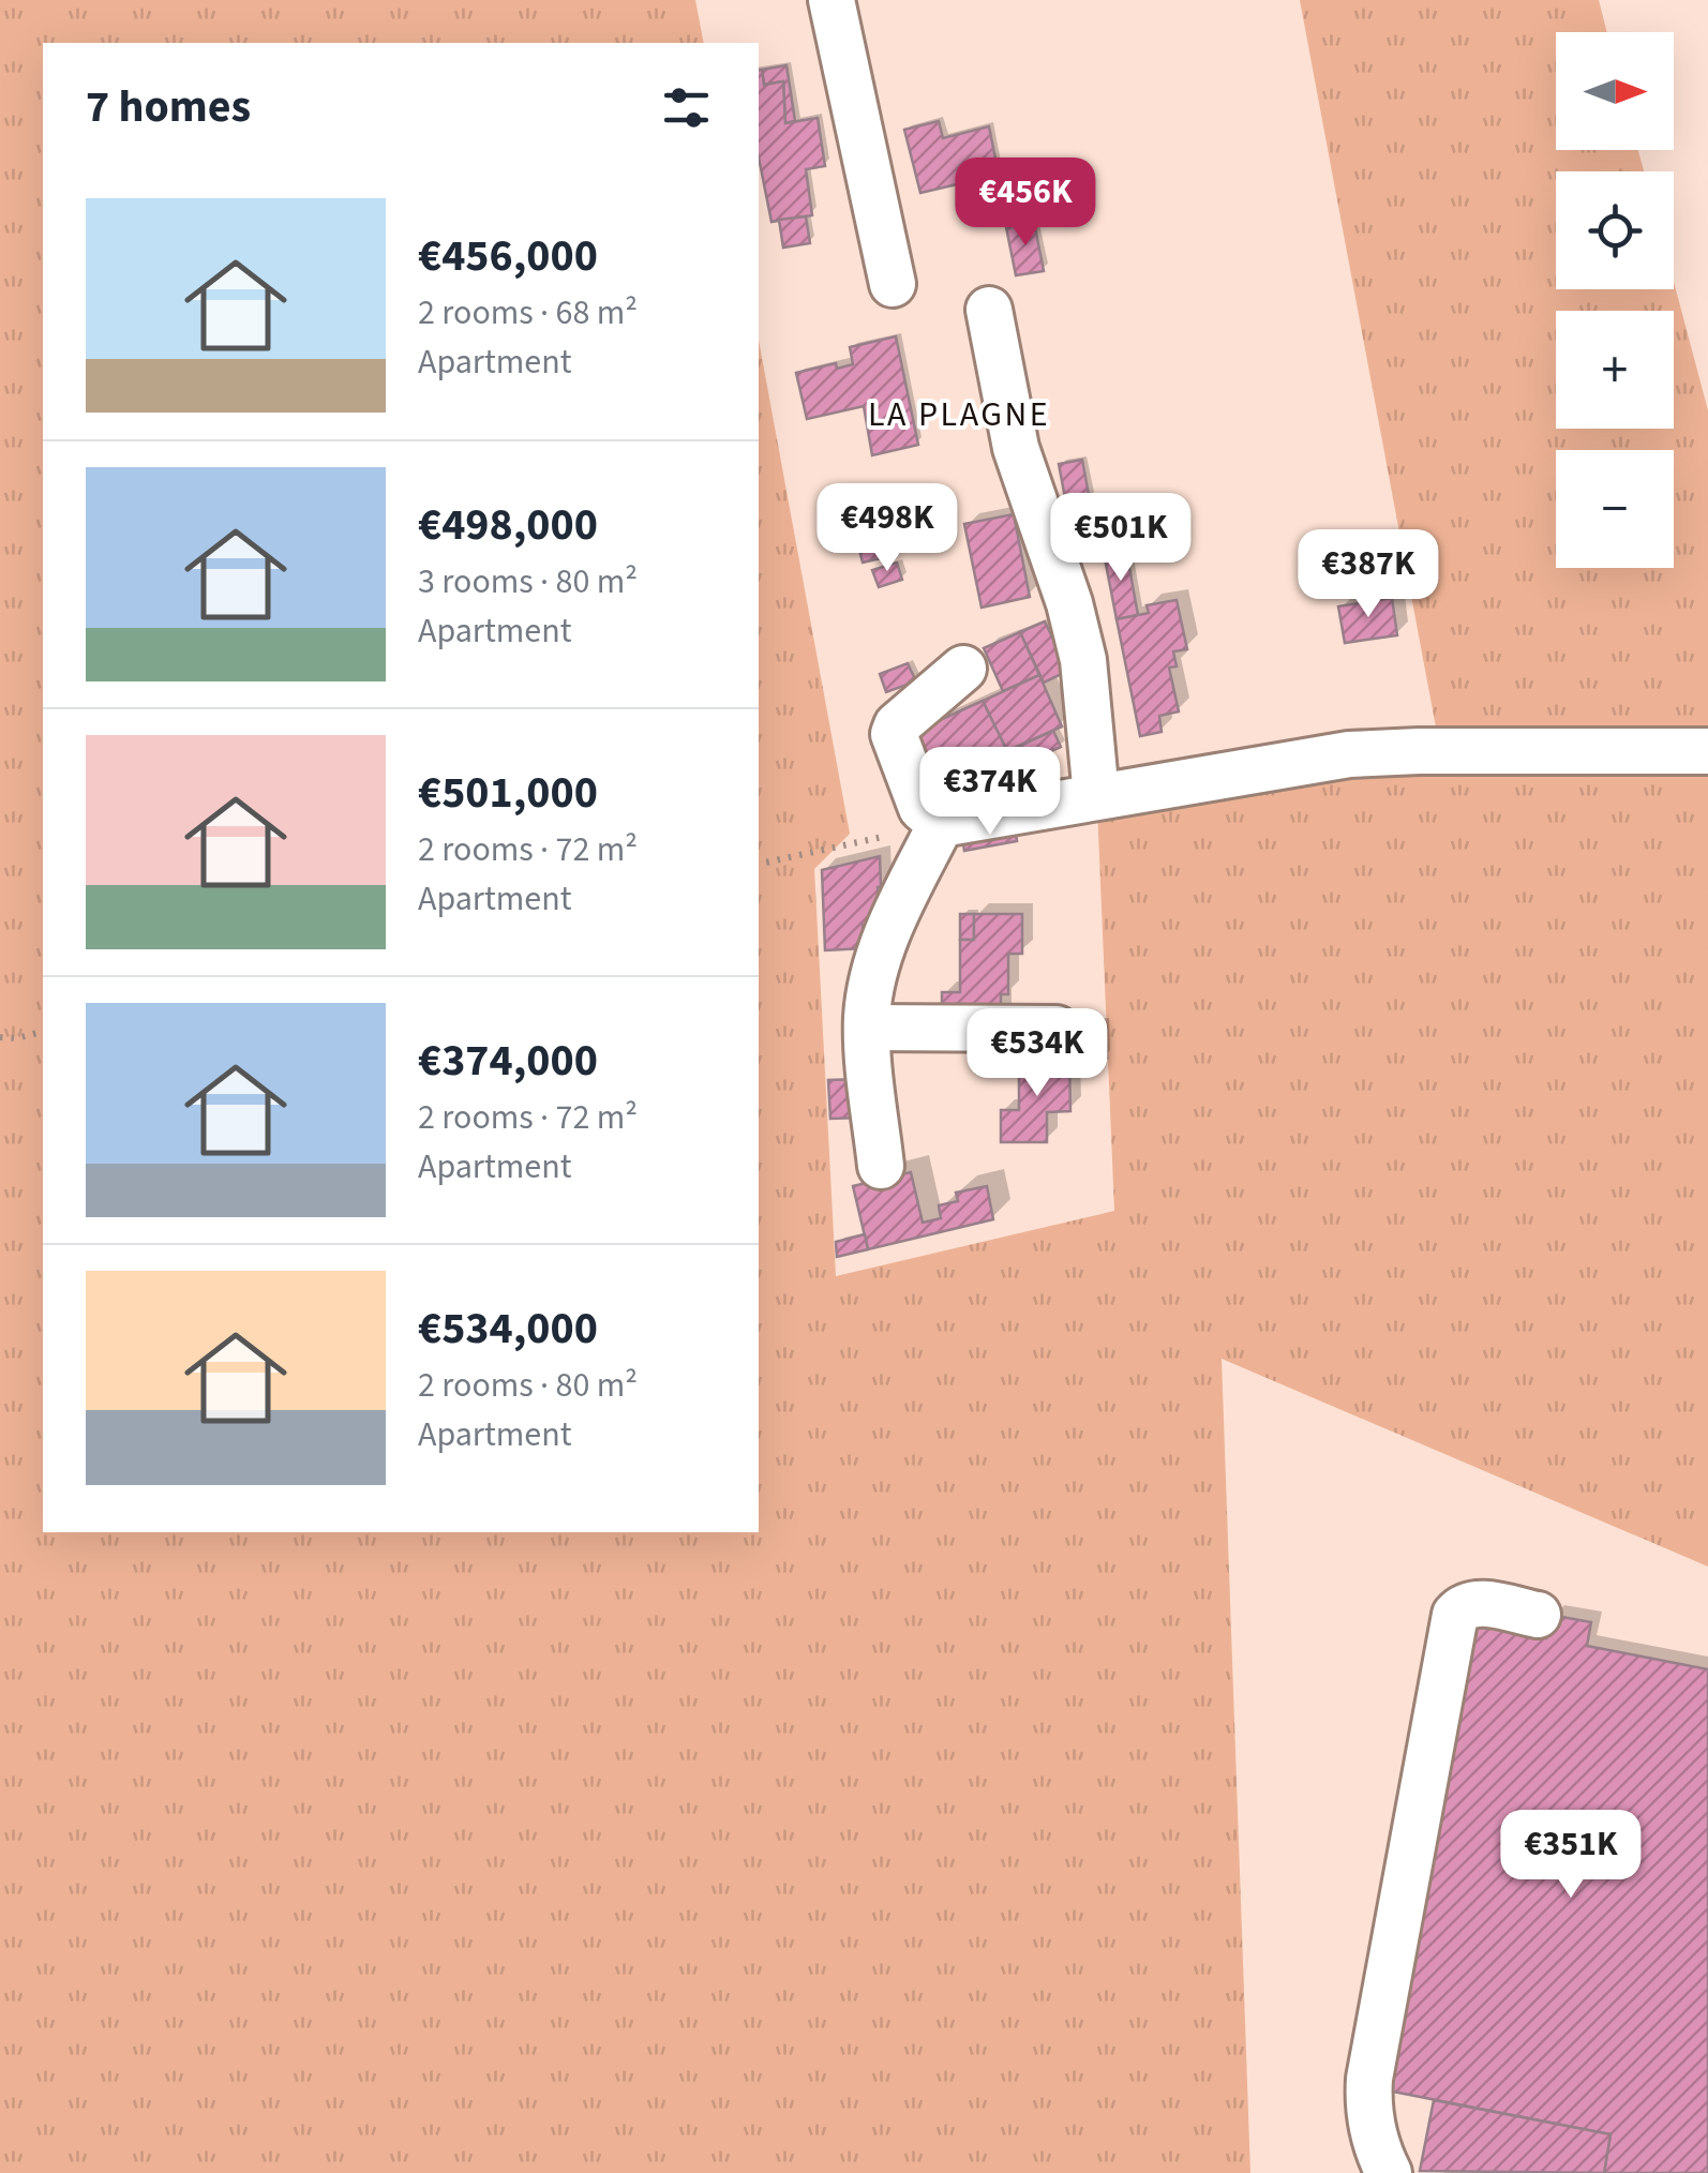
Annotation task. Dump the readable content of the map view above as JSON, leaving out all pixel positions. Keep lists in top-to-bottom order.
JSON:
{
  "districts": ["LA PLAGNE"],
  "north": "right",
  "page": {
    "map_buttons": ["+", "−"],
    "heading": "7 homes",
    "price": [
      "€456K",
      "€498K",
      "€501K",
      "€387K",
      "€374K",
      "€534K",
      "€351K"
    ],
    "list": [
      {
        "name": "€456,000",
        "note": "2 rooms · 68 m² · Apartment"
      },
      {
        "name": "€498,000",
        "note": "3 rooms · 80 m² · Apartment"
      },
      {
        "name": "€501,000",
        "note": "2 rooms · 72 m² · Apartment"
      },
      {
        "name": "€374,000",
        "note": "2 rooms · 72 m² · Apartment"
      },
      {
        "name": "€534,000",
        "note": "2 rooms · 80 m² · Apartment"
      }
    ]
  }
}
